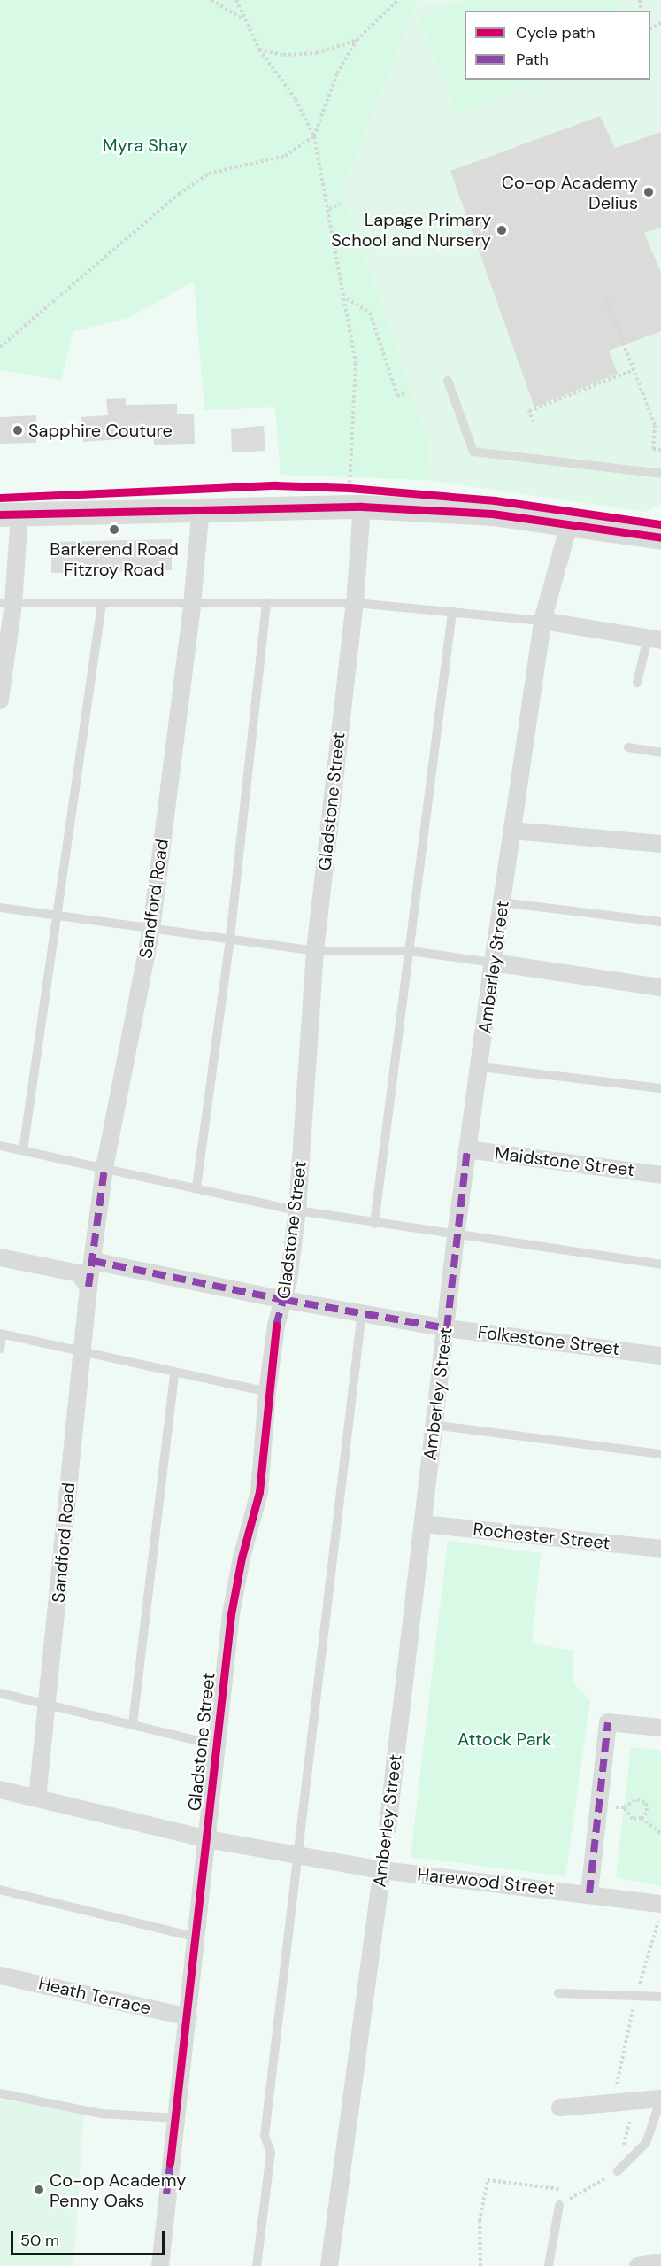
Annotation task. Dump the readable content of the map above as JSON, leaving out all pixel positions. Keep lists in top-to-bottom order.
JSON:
{
  "streets": {
    "street": [
      "Gladstone Street",
      "Sandford Road",
      "Amberley Street",
      "Maidstone Street",
      "Folkestone Street",
      "Rochester Street",
      "Harewood Street",
      "Heath Terrace"
    ]
  },
  "crossings": [
    ["Gladstone Street", "Folkestone Street"],
    ["Gladstone Street", "Harewood Street"],
    ["Gladstone Street", "Heath Terrace"],
    ["Sandford Road", "Folkestone Street"],
    ["Sandford Road", "Harewood Street"],
    ["Amberley Street", "Maidstone Street"],
    ["Amberley Street", "Folkestone Street"],
    ["Amberley Street", "Rochester Street"],
    ["Amberley Street", "Harewood Street"]
  ],
  "parks": ["Myra Shay", "Attock Park"],
  "places": [
    "Co-op Academy Delius",
    "Lapage Primary School and Nursery",
    "Sapphire Couture",
    "Barkerend Road Fitzroy Road",
    "Co-op Academy Penny Oaks"
  ],
  "legend": ["Cycle path", "Path"],
  "scale_bar": "50 m"
}
